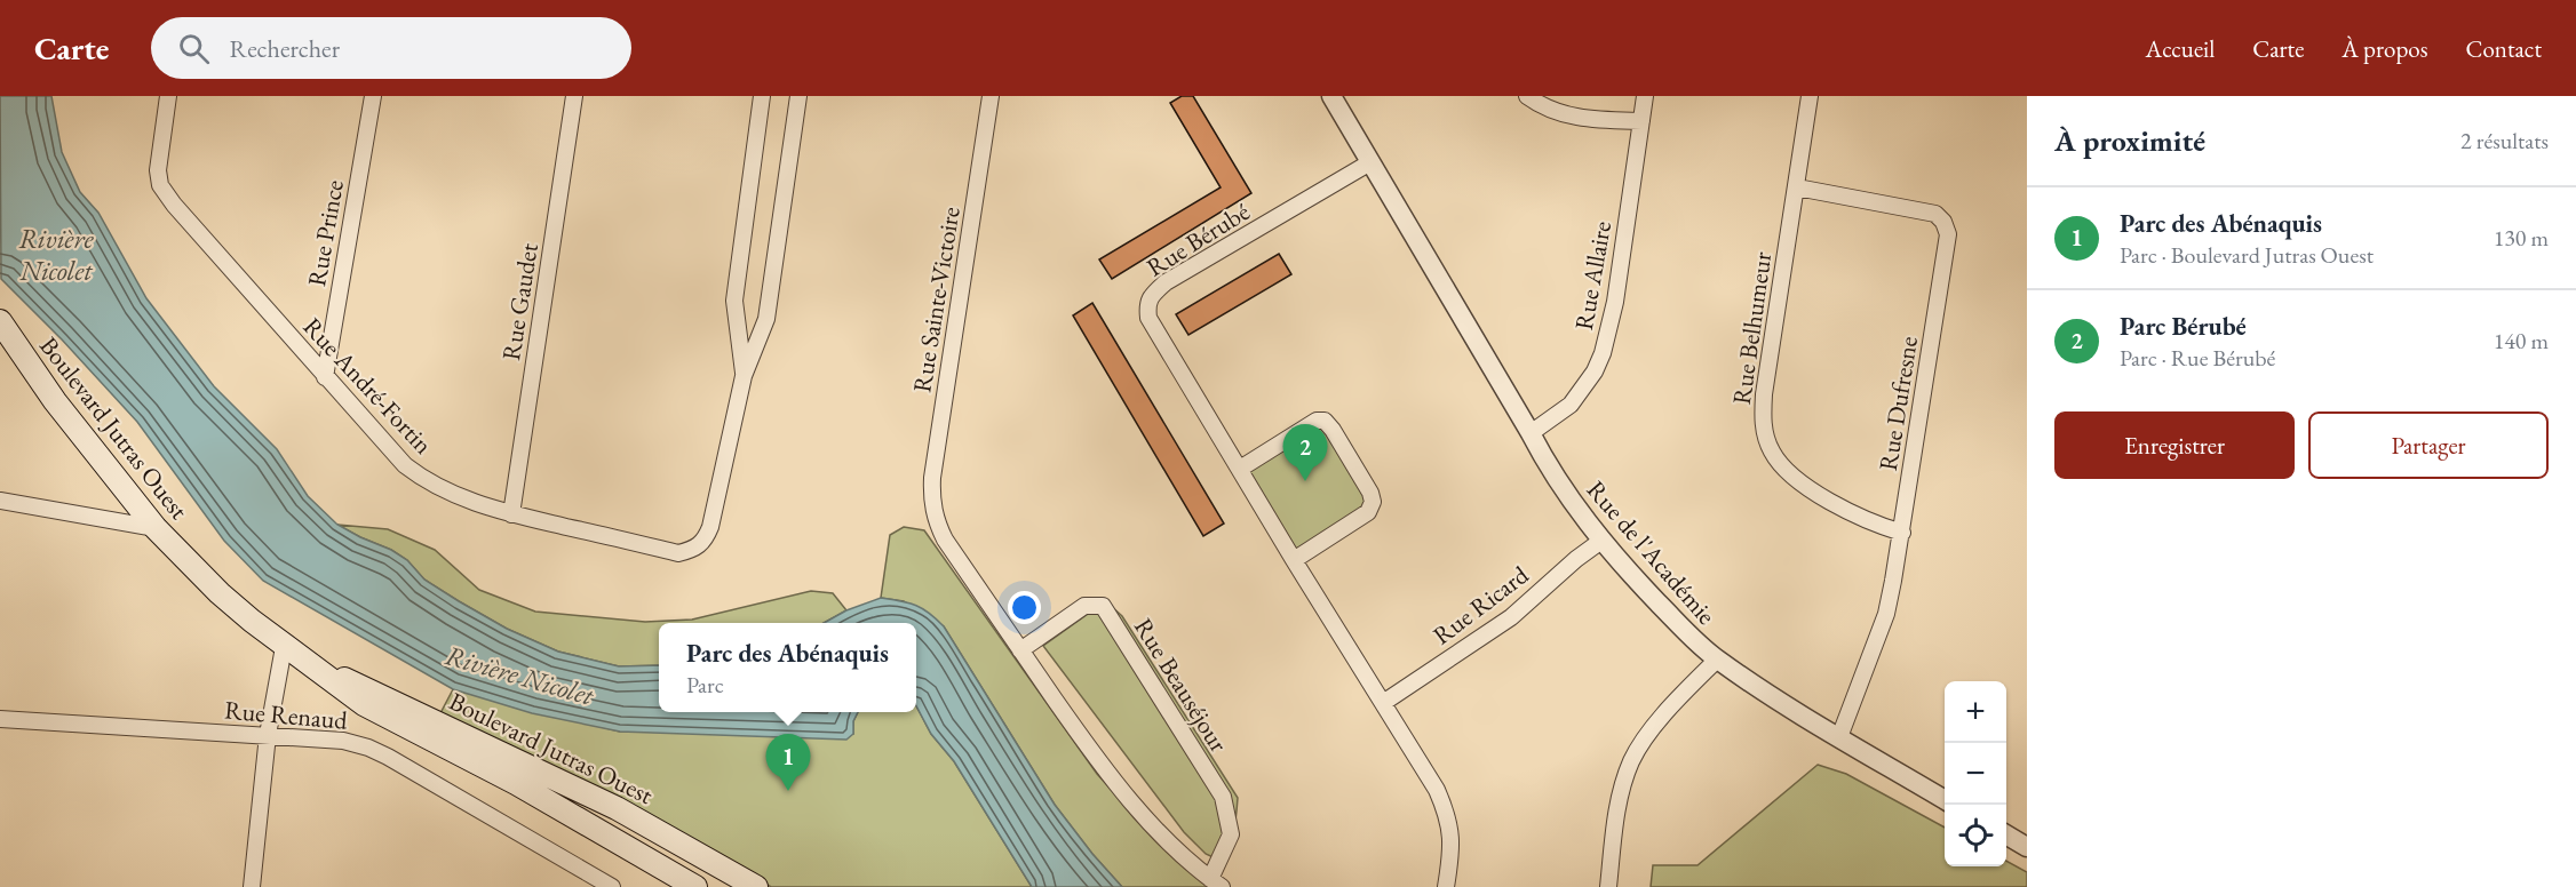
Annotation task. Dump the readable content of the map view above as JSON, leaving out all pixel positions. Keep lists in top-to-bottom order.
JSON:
{
  "streets": {
    "main road": ["Boulevard Jutras Ouest"],
    "street": [
      "Rue Prince",
      "Rue Bérubé",
      "Rue Allaire",
      "Rue Sainte-Victoire",
      "Rue Gaudet",
      "Rue Belhumeur",
      "Rue André-Fortin",
      "Rue Dufresne",
      "Rue de l'Académie",
      "Rue Ricard",
      "Rue Beauséjour",
      "Rue Renaud"
    ]
  },
  "crossings": [
    ["Rue Prince", "Rue André-Fortin"],
    ["Rue Bérubé", "Rue de l'Académie"],
    ["Rue Bérubé", "Rue Ricard"],
    ["Rue Allaire", "Rue de l'Académie"],
    ["Rue Sainte-Victoire", "Rue Beauséjour"],
    ["Rue Gaudet", "Rue André-Fortin"],
    ["Rue Belhumeur", "Rue Dufresne"],
    ["Rue Dufresne", "Rue de l'Académie"],
    ["Rue de l'Académie", "Rue Ricard"]
  ],
  "water": ["Rivière Nicolet"],
  "page": {
    "header": "Carte",
    "search": "Rechercher",
    "nav": [
      "Accueil",
      "Carte",
      "À propos",
      "Contact"
    ],
    "heading": ["À proximité", "2 résultats"],
    "list": [
      {
        "mark": "1",
        "name": "Parc des Abénaquis",
        "note": "Parc · Boulevard Jutras Ouest",
        "value": "130 m"
      },
      {
        "mark": "2",
        "name": "Parc Bérubé",
        "note": "Parc · Rue Bérubé",
        "value": "140 m"
      }
    ],
    "buttons": ["Enregistrer", "Partager"],
    "pins": ["2", "1"],
    "popup": ["Parc des Abénaquis", "Parc"],
    "map_buttons": ["+", "−"]
  }
}
